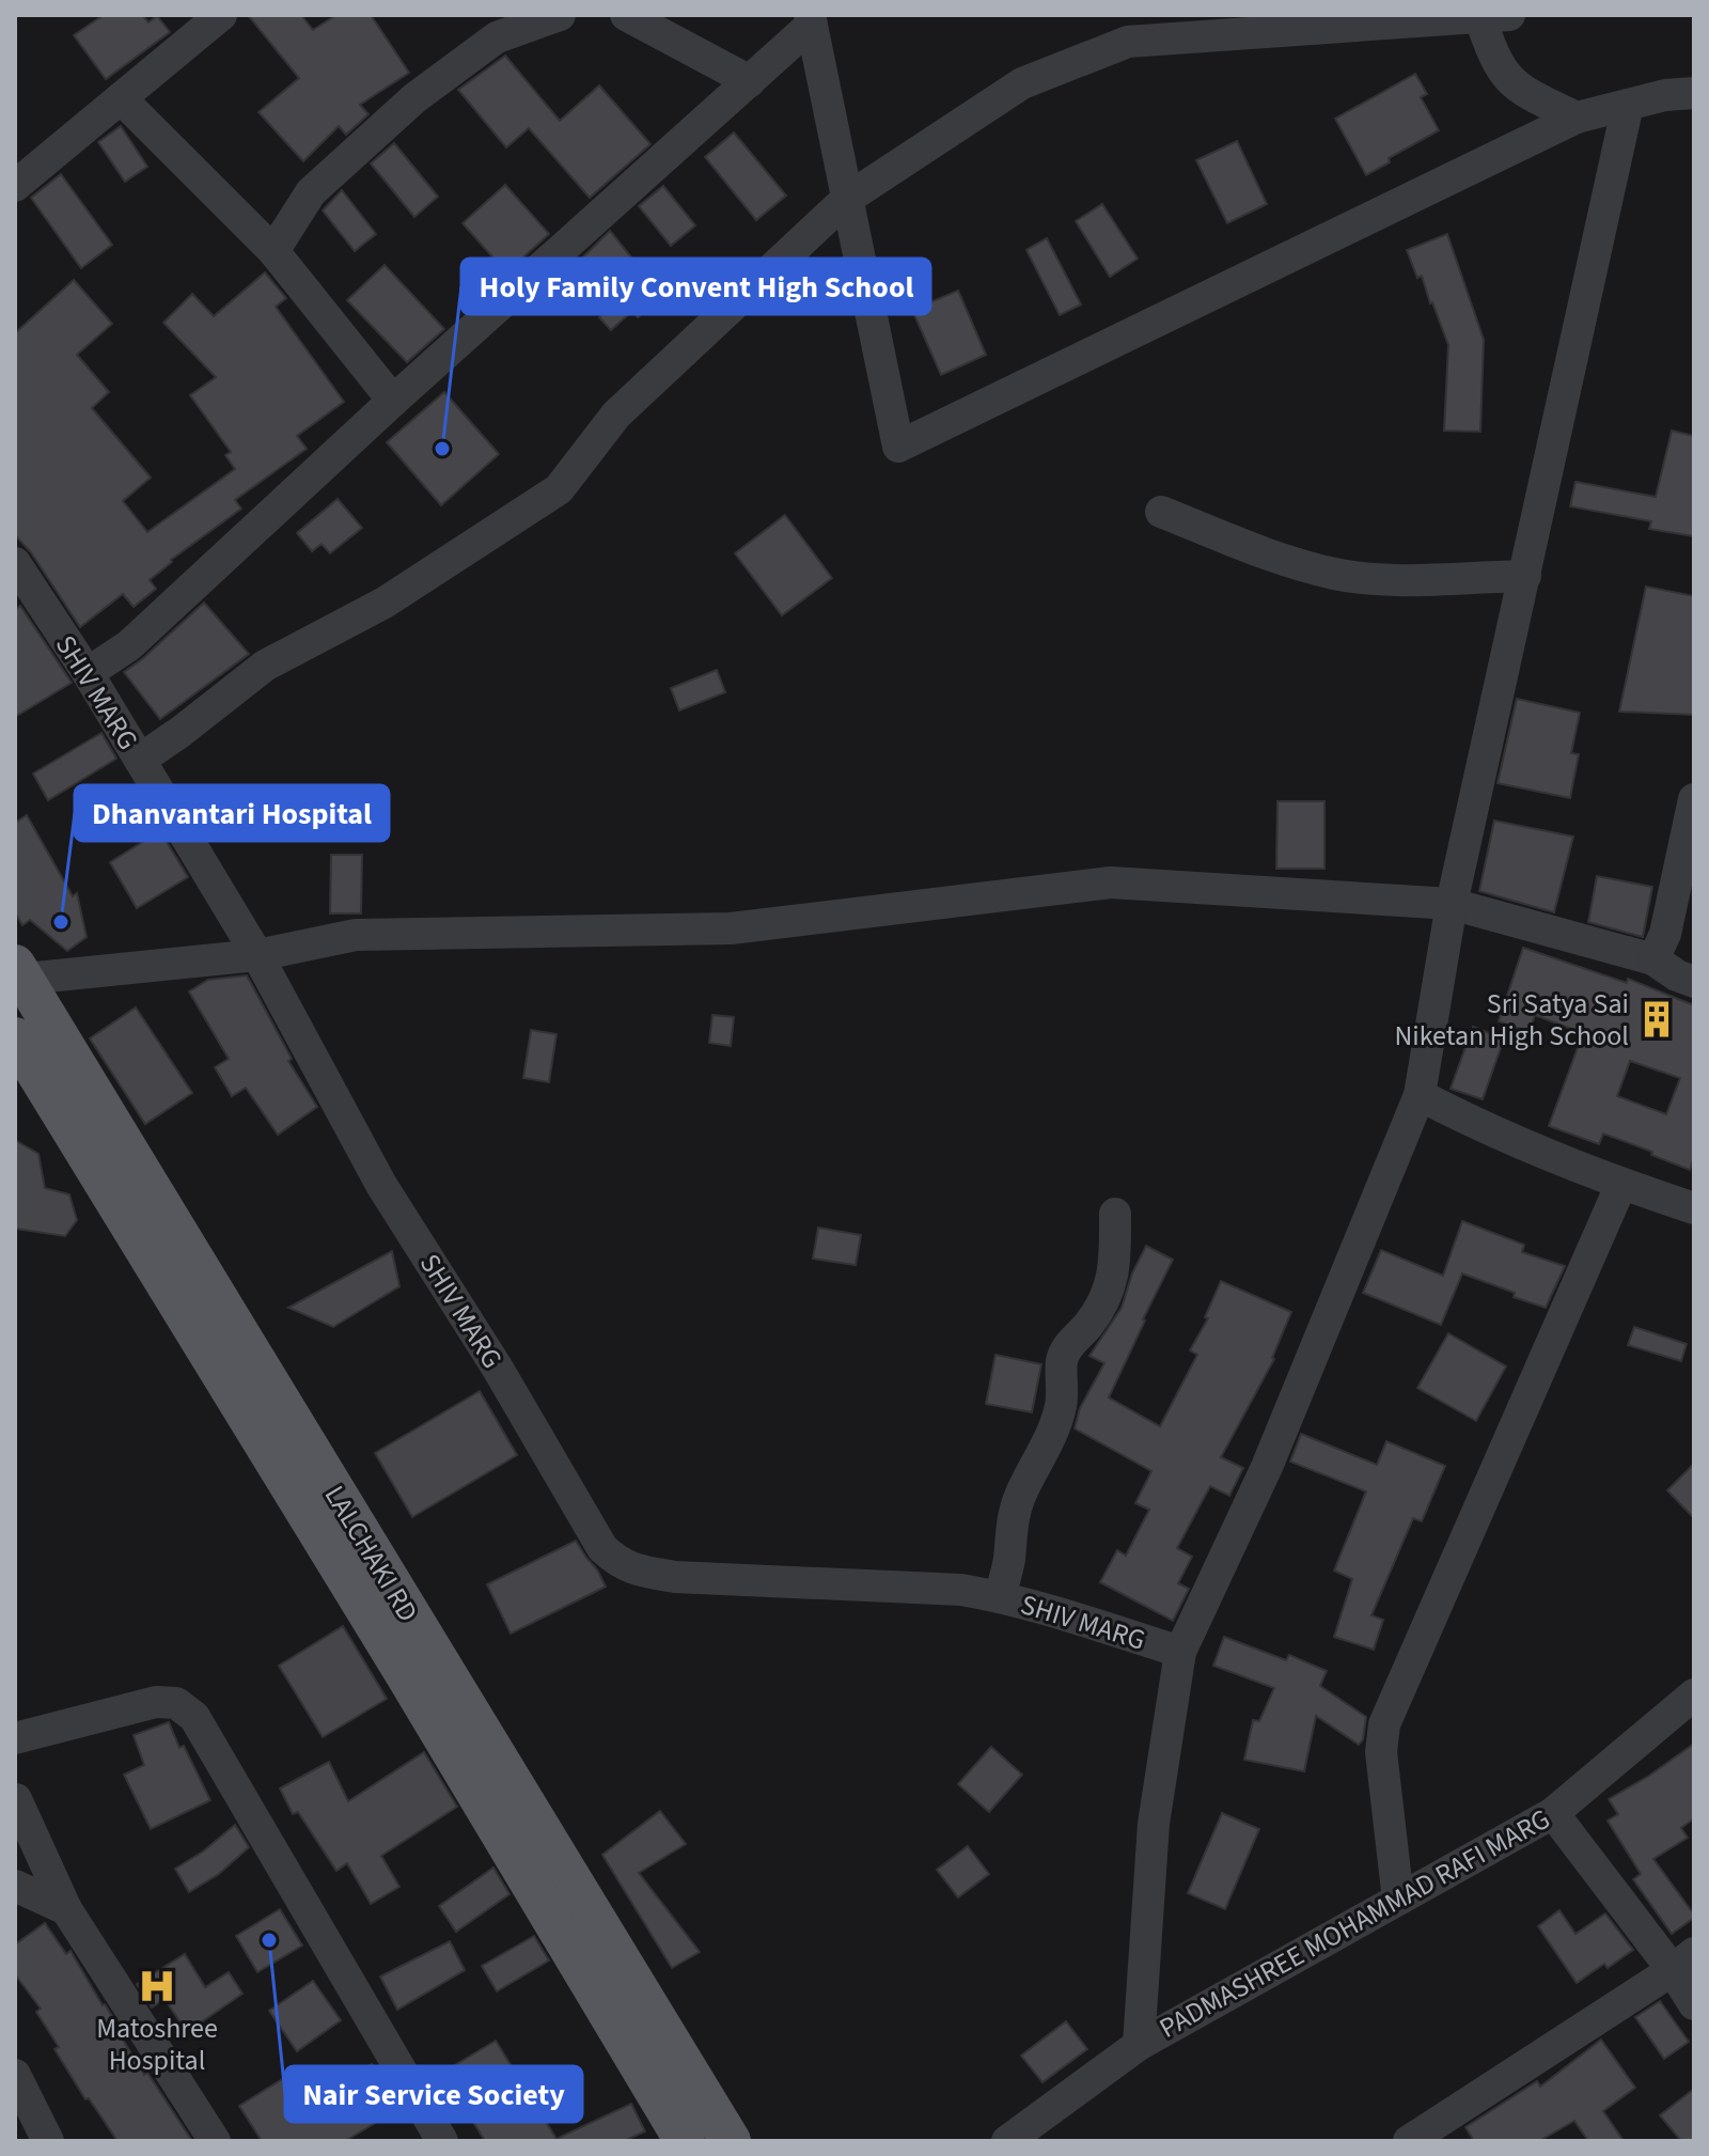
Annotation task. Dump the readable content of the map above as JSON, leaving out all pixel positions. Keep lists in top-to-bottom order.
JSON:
{
  "streets": {
    "main road": ["LALCHAKI RD"],
    "street": ["SHIV MARG", "PADMASHREE MOHAMMAD RAFI MARG"]
  },
  "places": {
    "other": ["Holy Family Convent High School", "Dhanvantari Hospital", "Nair Service Society"],
    "building": ["Sri Satya Sai Niketan High School"],
    "hospital": ["Matoshree Hospital"]
  }
}
